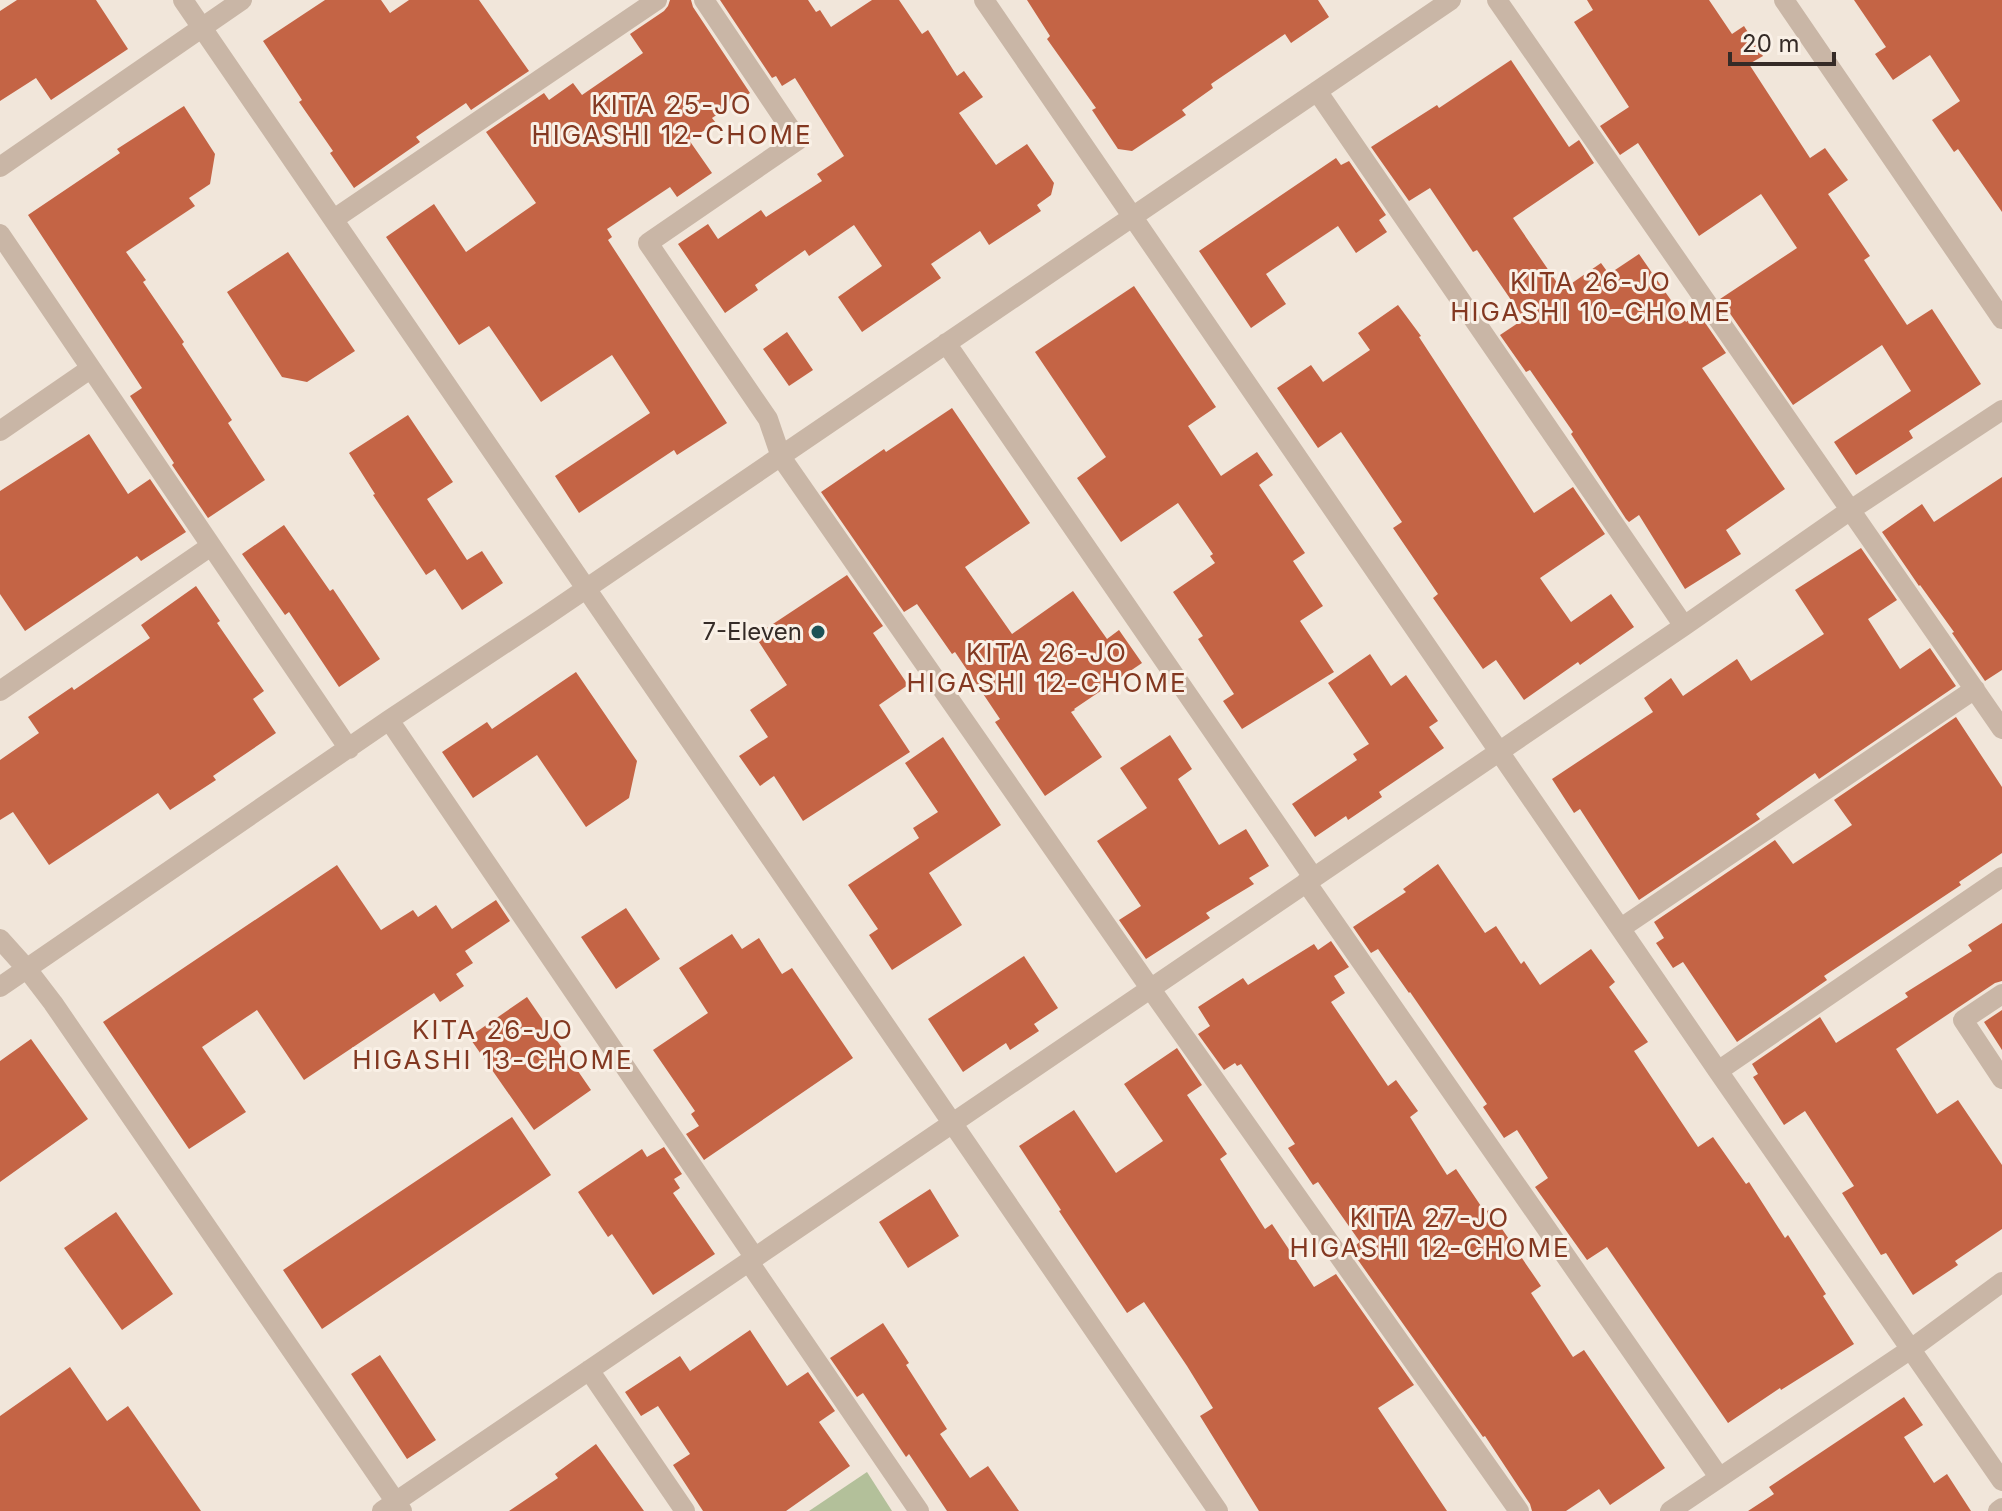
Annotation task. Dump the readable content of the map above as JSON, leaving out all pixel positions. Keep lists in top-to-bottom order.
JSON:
{
  "districts": [
    "KITA 25-JO HIGASHI 12-CHOME",
    "KITA 26-JO HIGASHI 10-CHOME",
    "KITA 26-JO HIGASHI 12-CHOME",
    "KITA 26-JO HIGASHI 13-CHOME",
    "KITA 27-JO HIGASHI 12-CHOME"
  ],
  "places": ["7-Eleven"],
  "scale_bar": "20 m"
}
